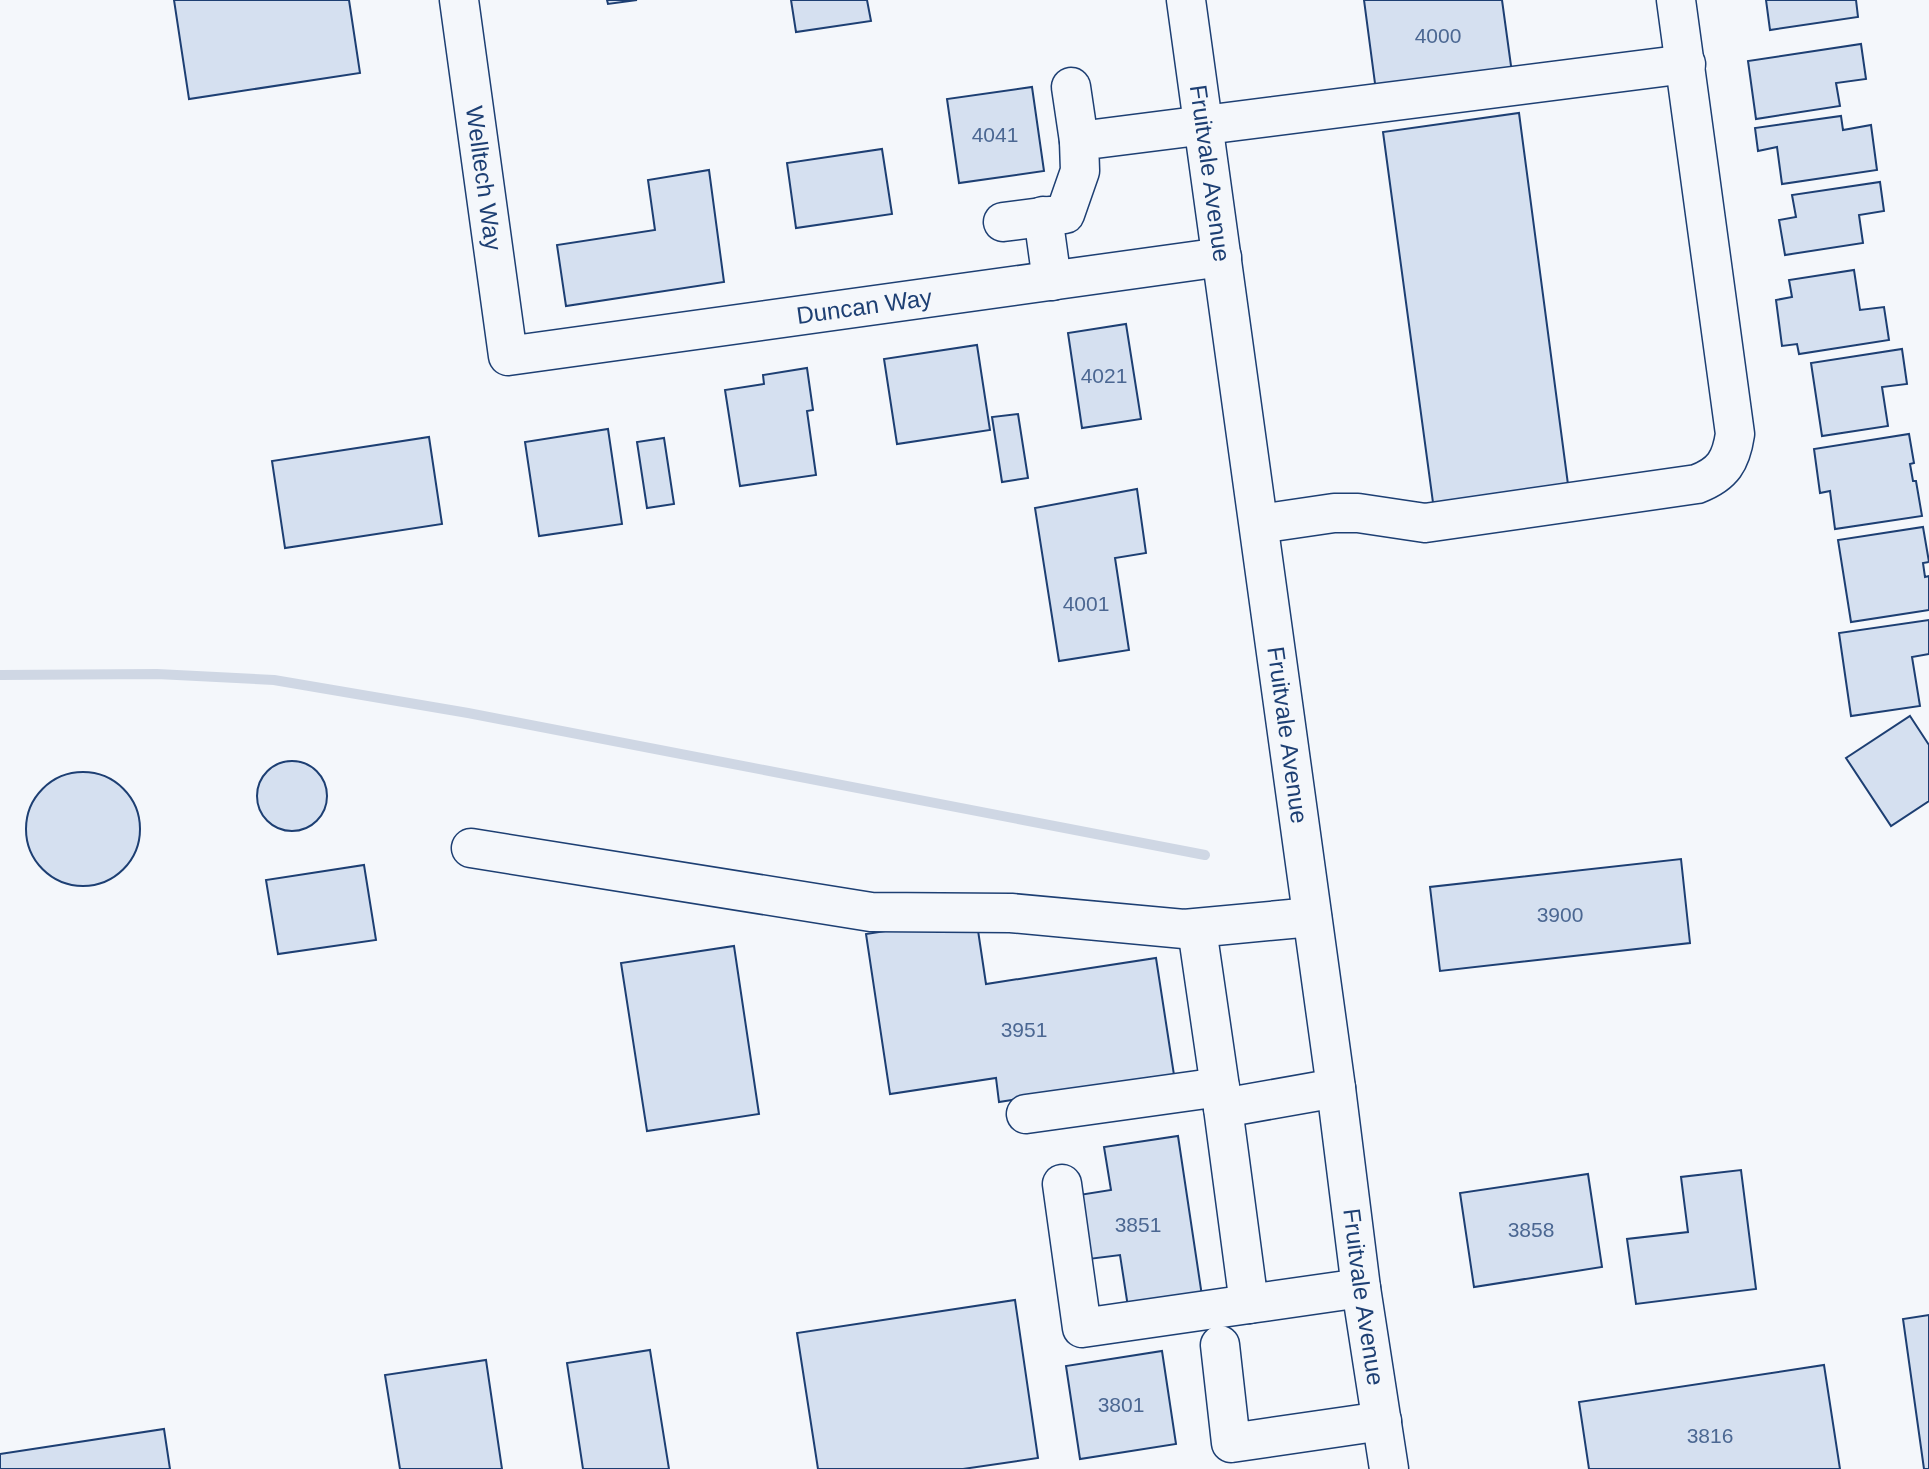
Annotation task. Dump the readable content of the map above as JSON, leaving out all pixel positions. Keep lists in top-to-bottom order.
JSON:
{
  "streets": {
    "main road": ["Fruitvale Avenue", "Welltech Way", "Duncan Way"]
  },
  "crossings": [
    ["Fruitvale Avenue", "Duncan Way"],
    ["Welltech Way", "Duncan Way"]
  ],
  "house_numbers": [
    "4000",
    "4041",
    "4021",
    "4001",
    "3900",
    "3951",
    "3851",
    "3858",
    "3801",
    "3816"
  ]
}
